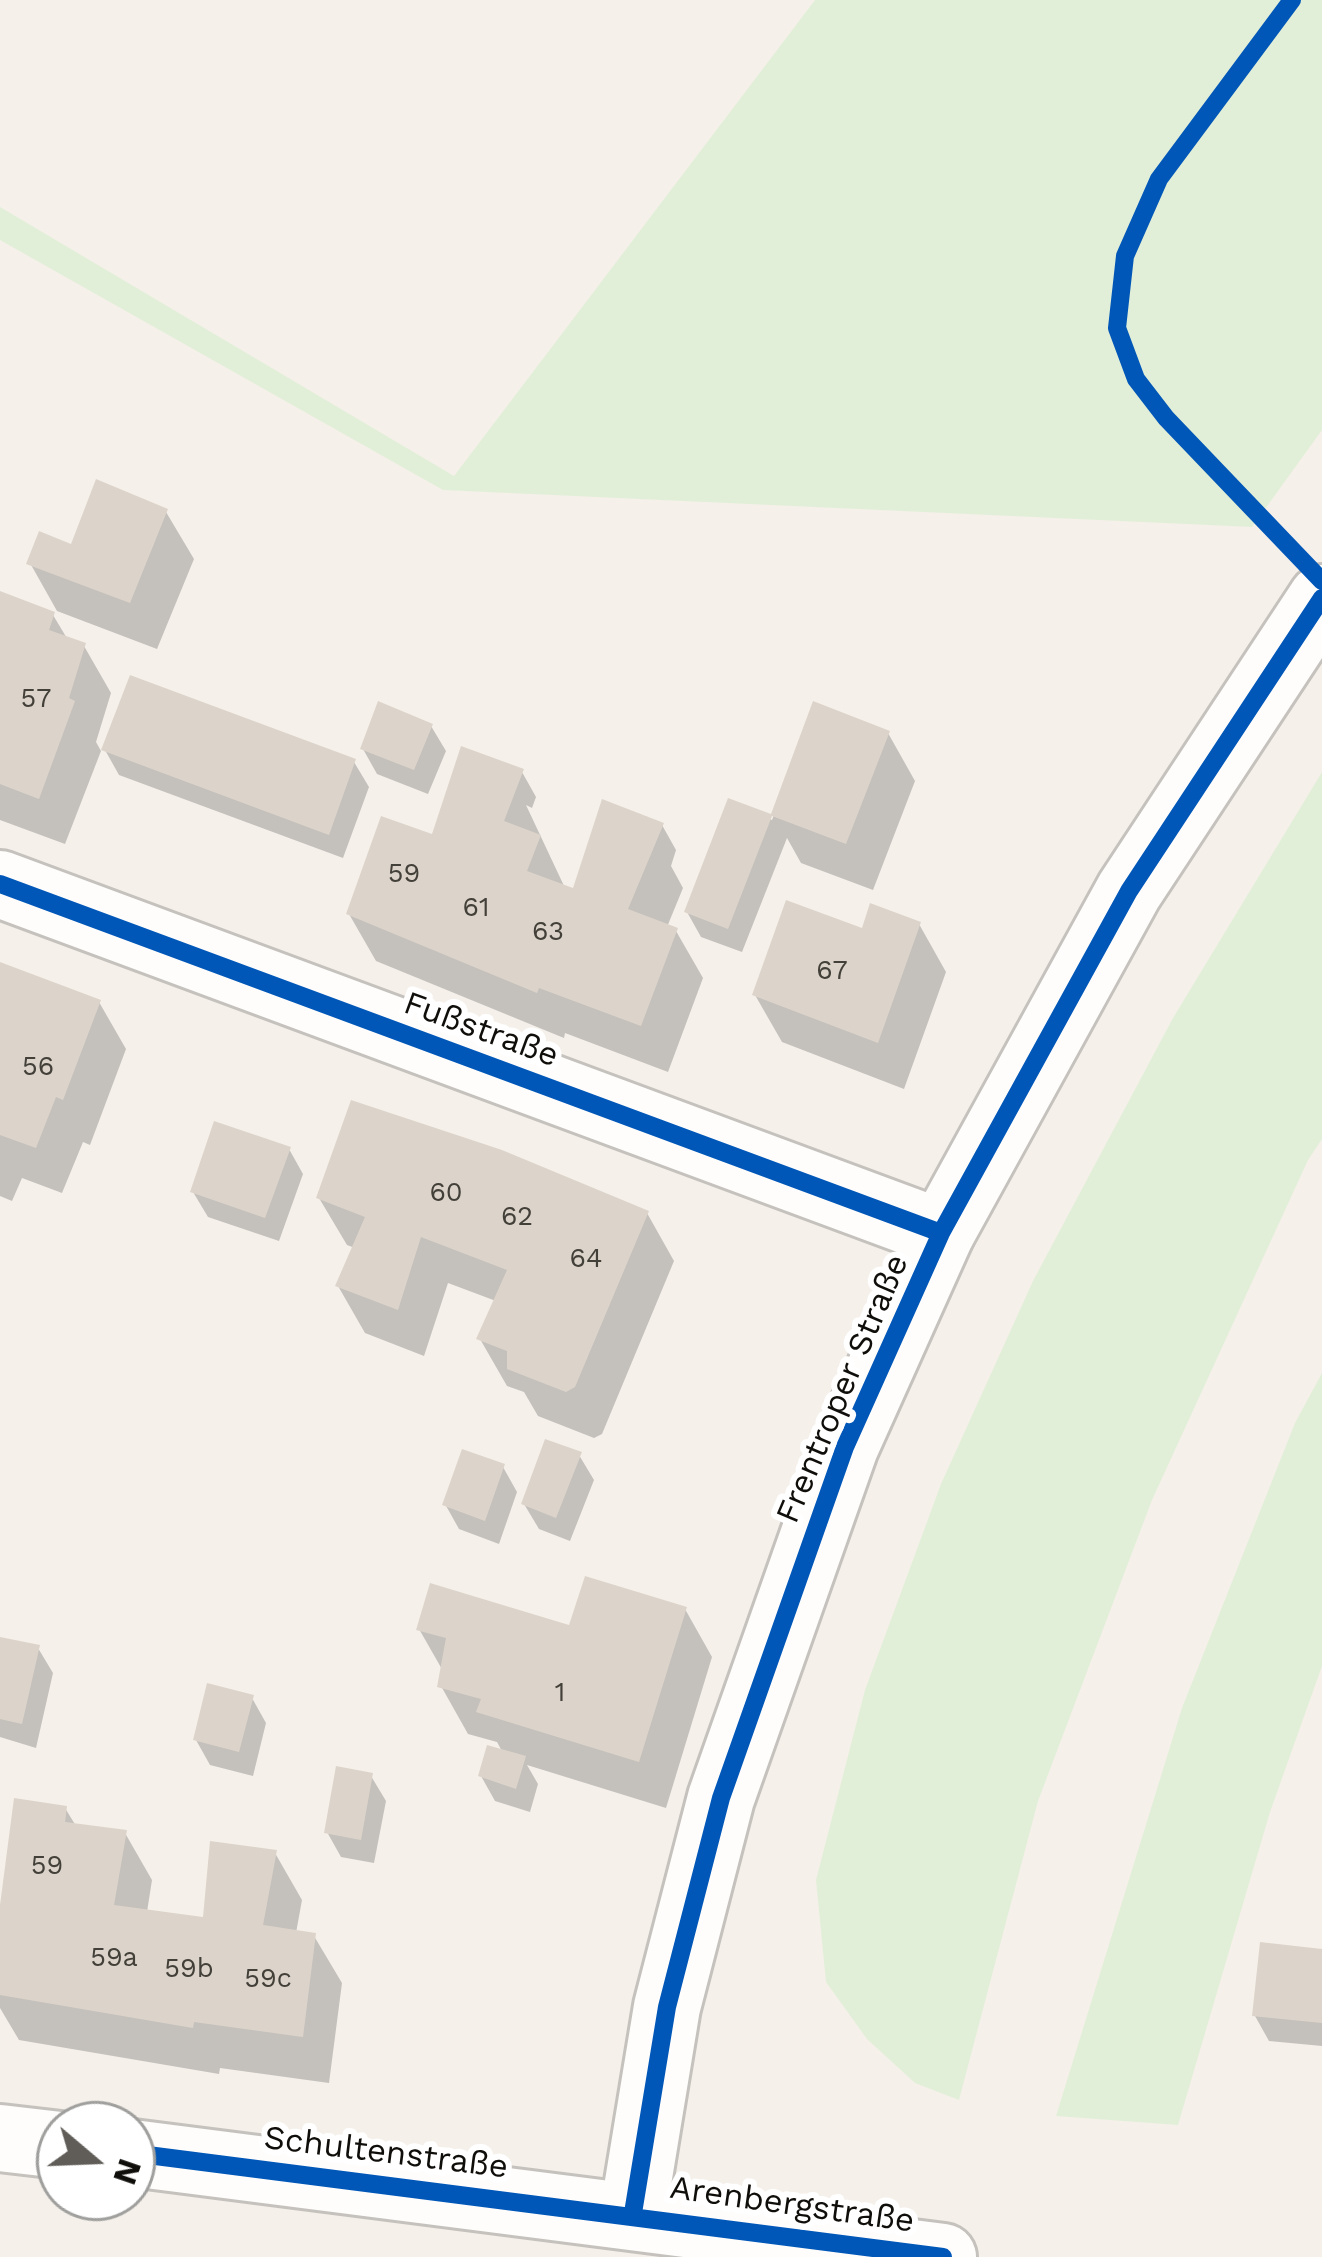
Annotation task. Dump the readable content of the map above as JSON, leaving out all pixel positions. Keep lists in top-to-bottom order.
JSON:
{
  "streets": {
    "main road": [
      "Fußstraße",
      "Frentroper Straße",
      "Schultenstraße",
      "Arenbergstraße"
    ]
  },
  "crossings": [
    ["Fußstraße", "Frentroper Straße"],
    ["Frentroper Straße", "Schultenstraße"],
    ["Frentroper Straße", "Arenbergstraße"],
    ["Schultenstraße", "Arenbergstraße"]
  ],
  "house_numbers": [
    "57",
    "59",
    "61",
    "63",
    "67",
    "56",
    "60",
    "62",
    "64",
    "1",
    "59",
    "59a",
    "59b",
    "59c"
  ],
  "north": "right"
}
